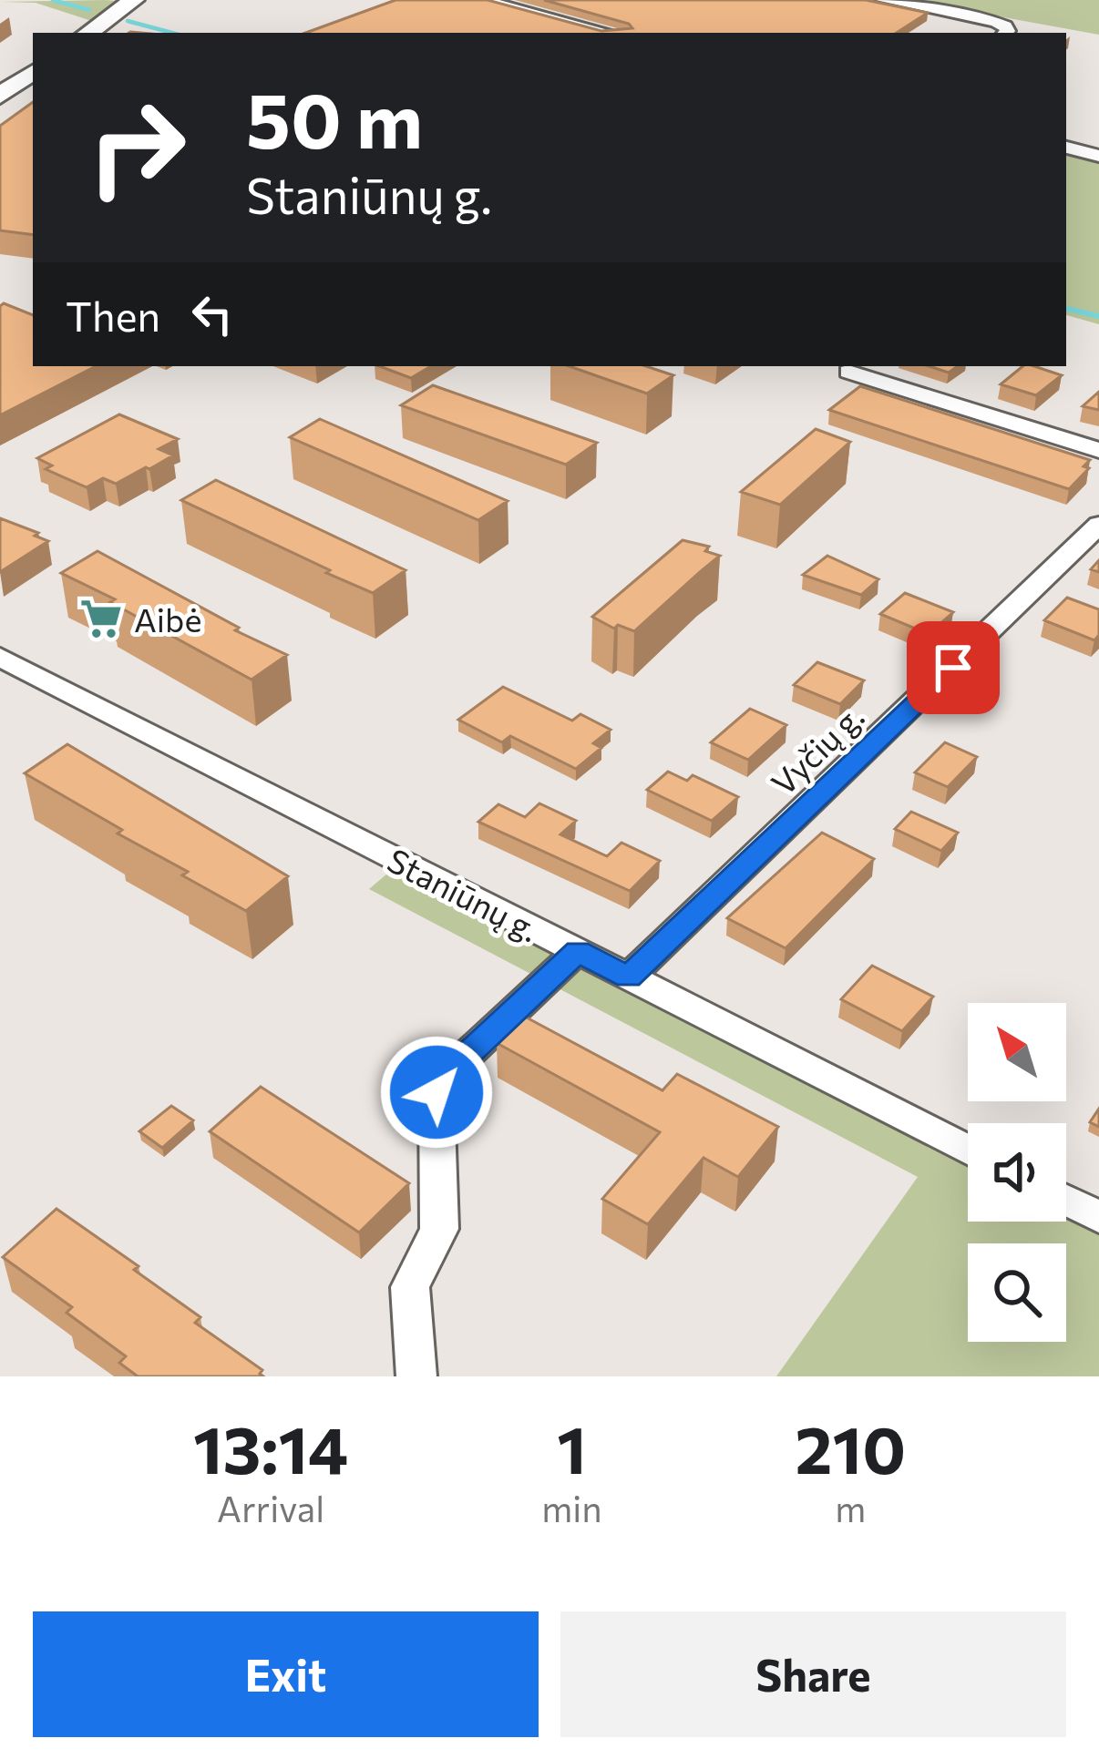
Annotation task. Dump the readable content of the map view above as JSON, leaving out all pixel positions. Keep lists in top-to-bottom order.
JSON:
{
  "streets": {
    "street": ["Vyčių g.", "Staniūnų g."]
  },
  "crossings": [
    ["Vyčių g.", "Staniūnų g."]
  ],
  "places": {
    "supermarket": ["Aibė"]
  },
  "north": "top left",
  "page": {
    "turn": ["50 m", "Staniūnų g."],
    "then": "Then",
    "eta": [
      "13:14",
      "Arrival",
      "1",
      "min",
      "210",
      "m"
    ],
    "buttons": ["Exit", "Share"]
  }
}
